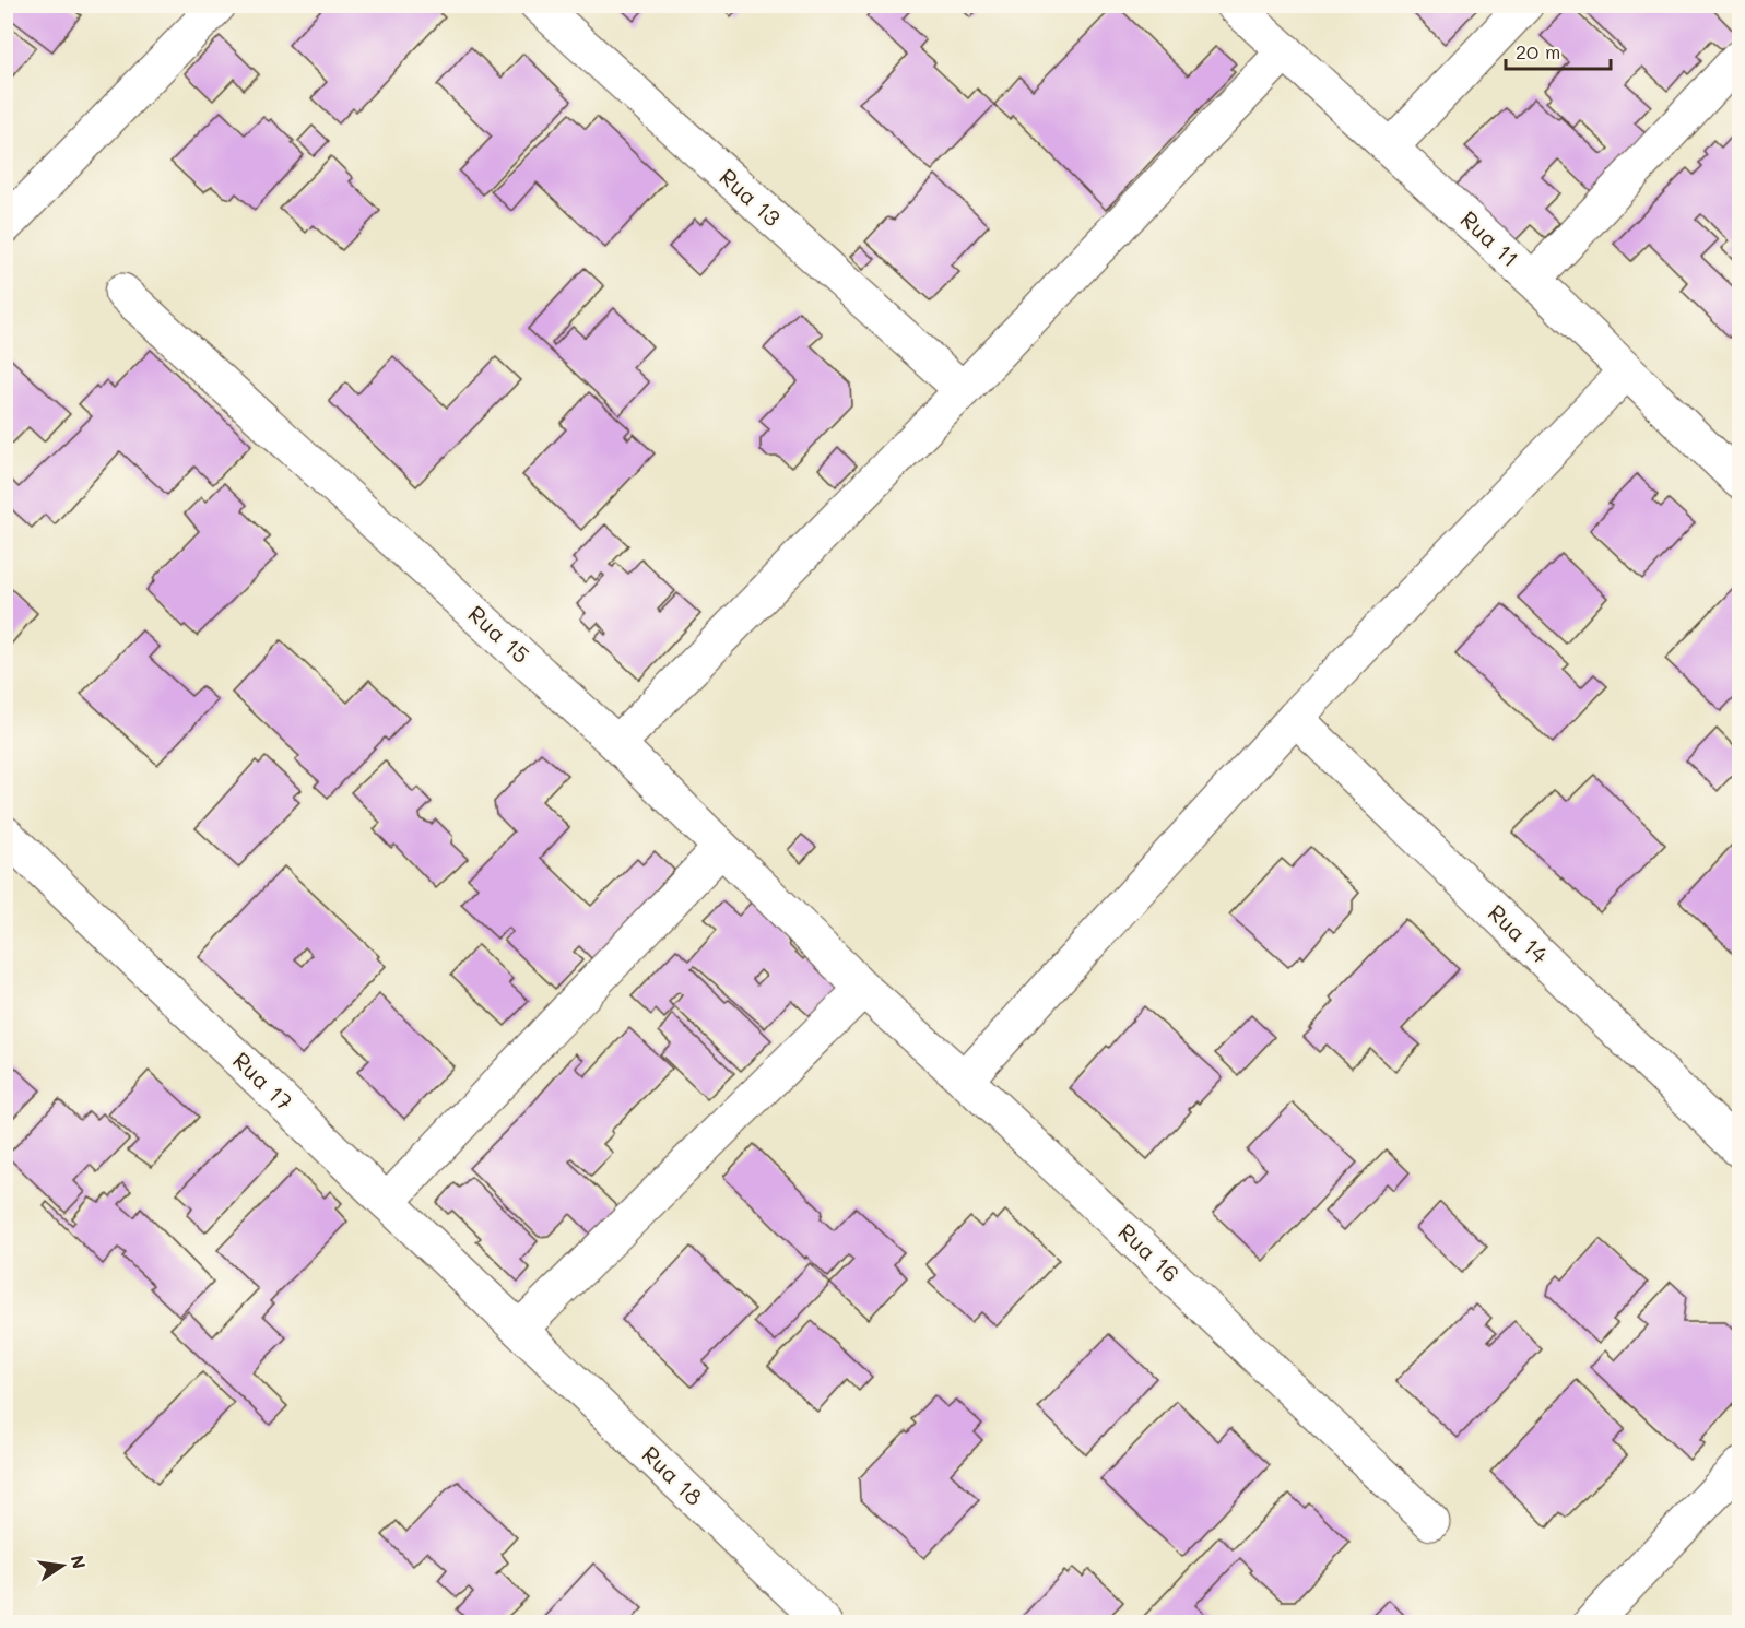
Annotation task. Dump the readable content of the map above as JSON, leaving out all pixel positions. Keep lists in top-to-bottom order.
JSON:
{
  "streets": {
    "street": [
      "Rua 13",
      "Rua 11",
      "Rua 15",
      "Rua 14",
      "Rua 17",
      "Rua 16",
      "Rua 18"
    ]
  },
  "crossings": [
    ["Rua 15", "Rua 16"],
    ["Rua 17", "Rua 18"]
  ],
  "scale_bar": "20 m",
  "north": "right"
}
